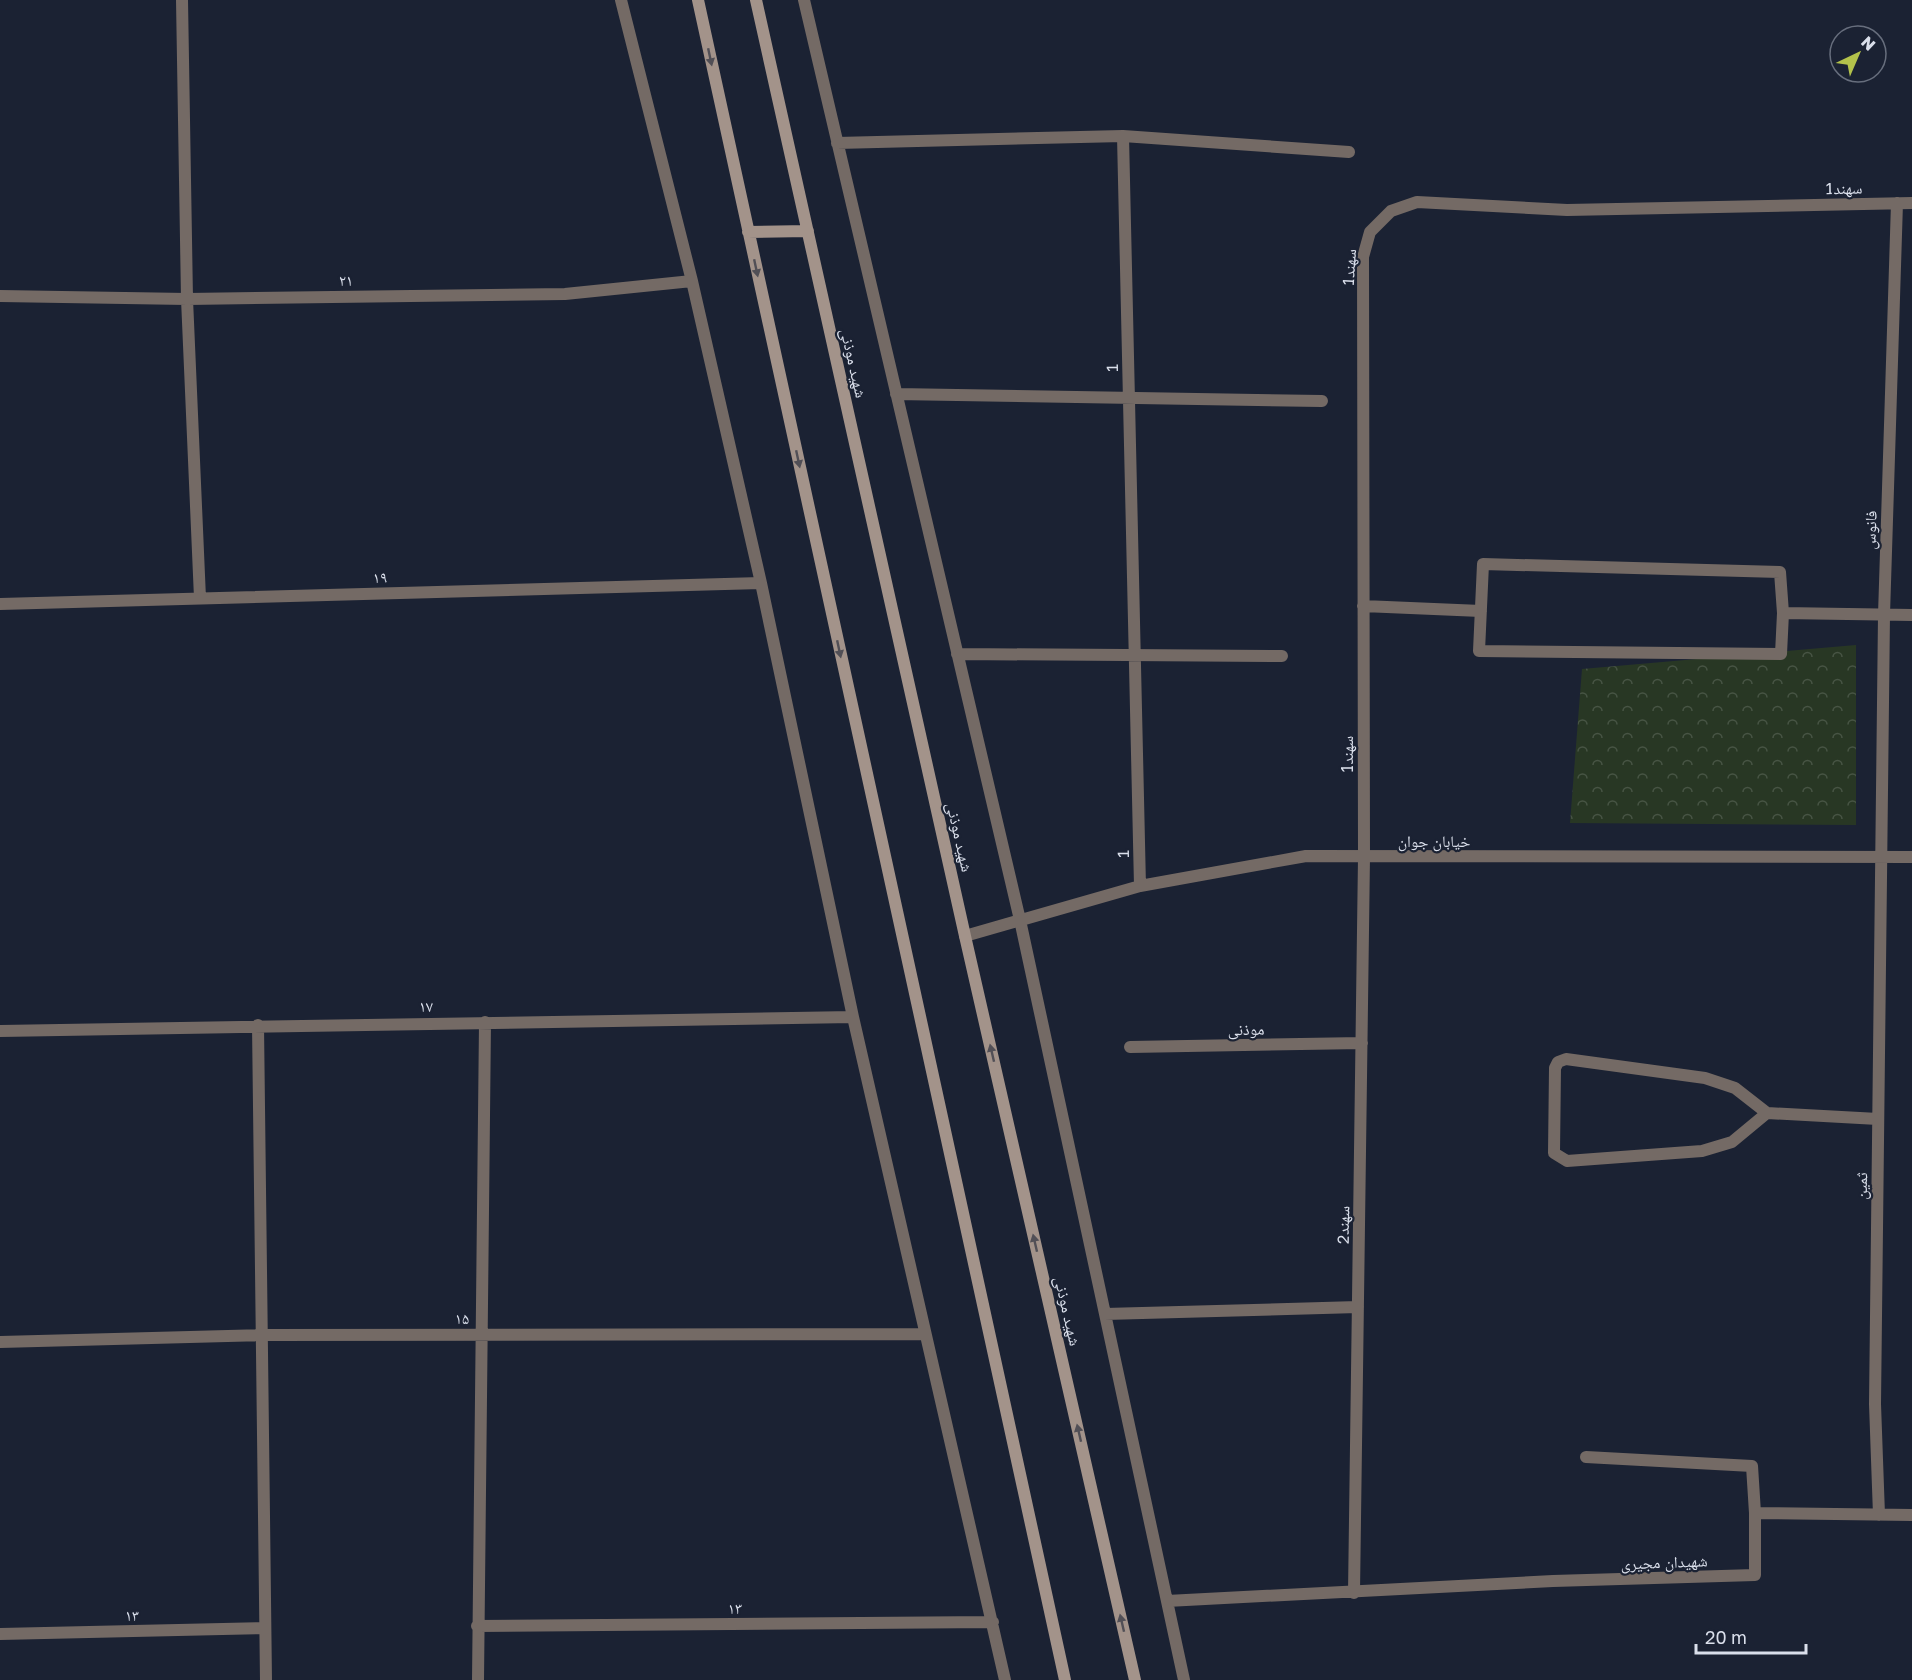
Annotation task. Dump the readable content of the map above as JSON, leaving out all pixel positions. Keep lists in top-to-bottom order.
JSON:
{
  "streets": {
    "main road": ["شهید موذنی"],
    "street": [
      "1سهند",
      "۲۱",
      "1",
      "فانوس",
      "۱۹",
      "خیابان جوان",
      "۱۷",
      "موذنی",
      "ثمین",
      "2سهند",
      "۱۵",
      "شهیدان مجیری",
      "۱۳"
    ]
  },
  "crossings": [
    ["1سهند", "فانوس"],
    ["1سهند", "خیابان جوان"],
    ["1سهند", "2سهند"],
    ["شهید موذنی", "خیابان جوان"],
    ["1", "خیابان جوان"],
    ["فانوس", "خیابان جوان"],
    ["فانوس", "ثمین"],
    ["خیابان جوان", "ثمین"],
    ["خیابان جوان", "2سهند"],
    ["موذنی", "2سهند"],
    ["2سهند", "شهیدان مجیری"]
  ],
  "scale_bar": "20 m",
  "north": "top right"
}
